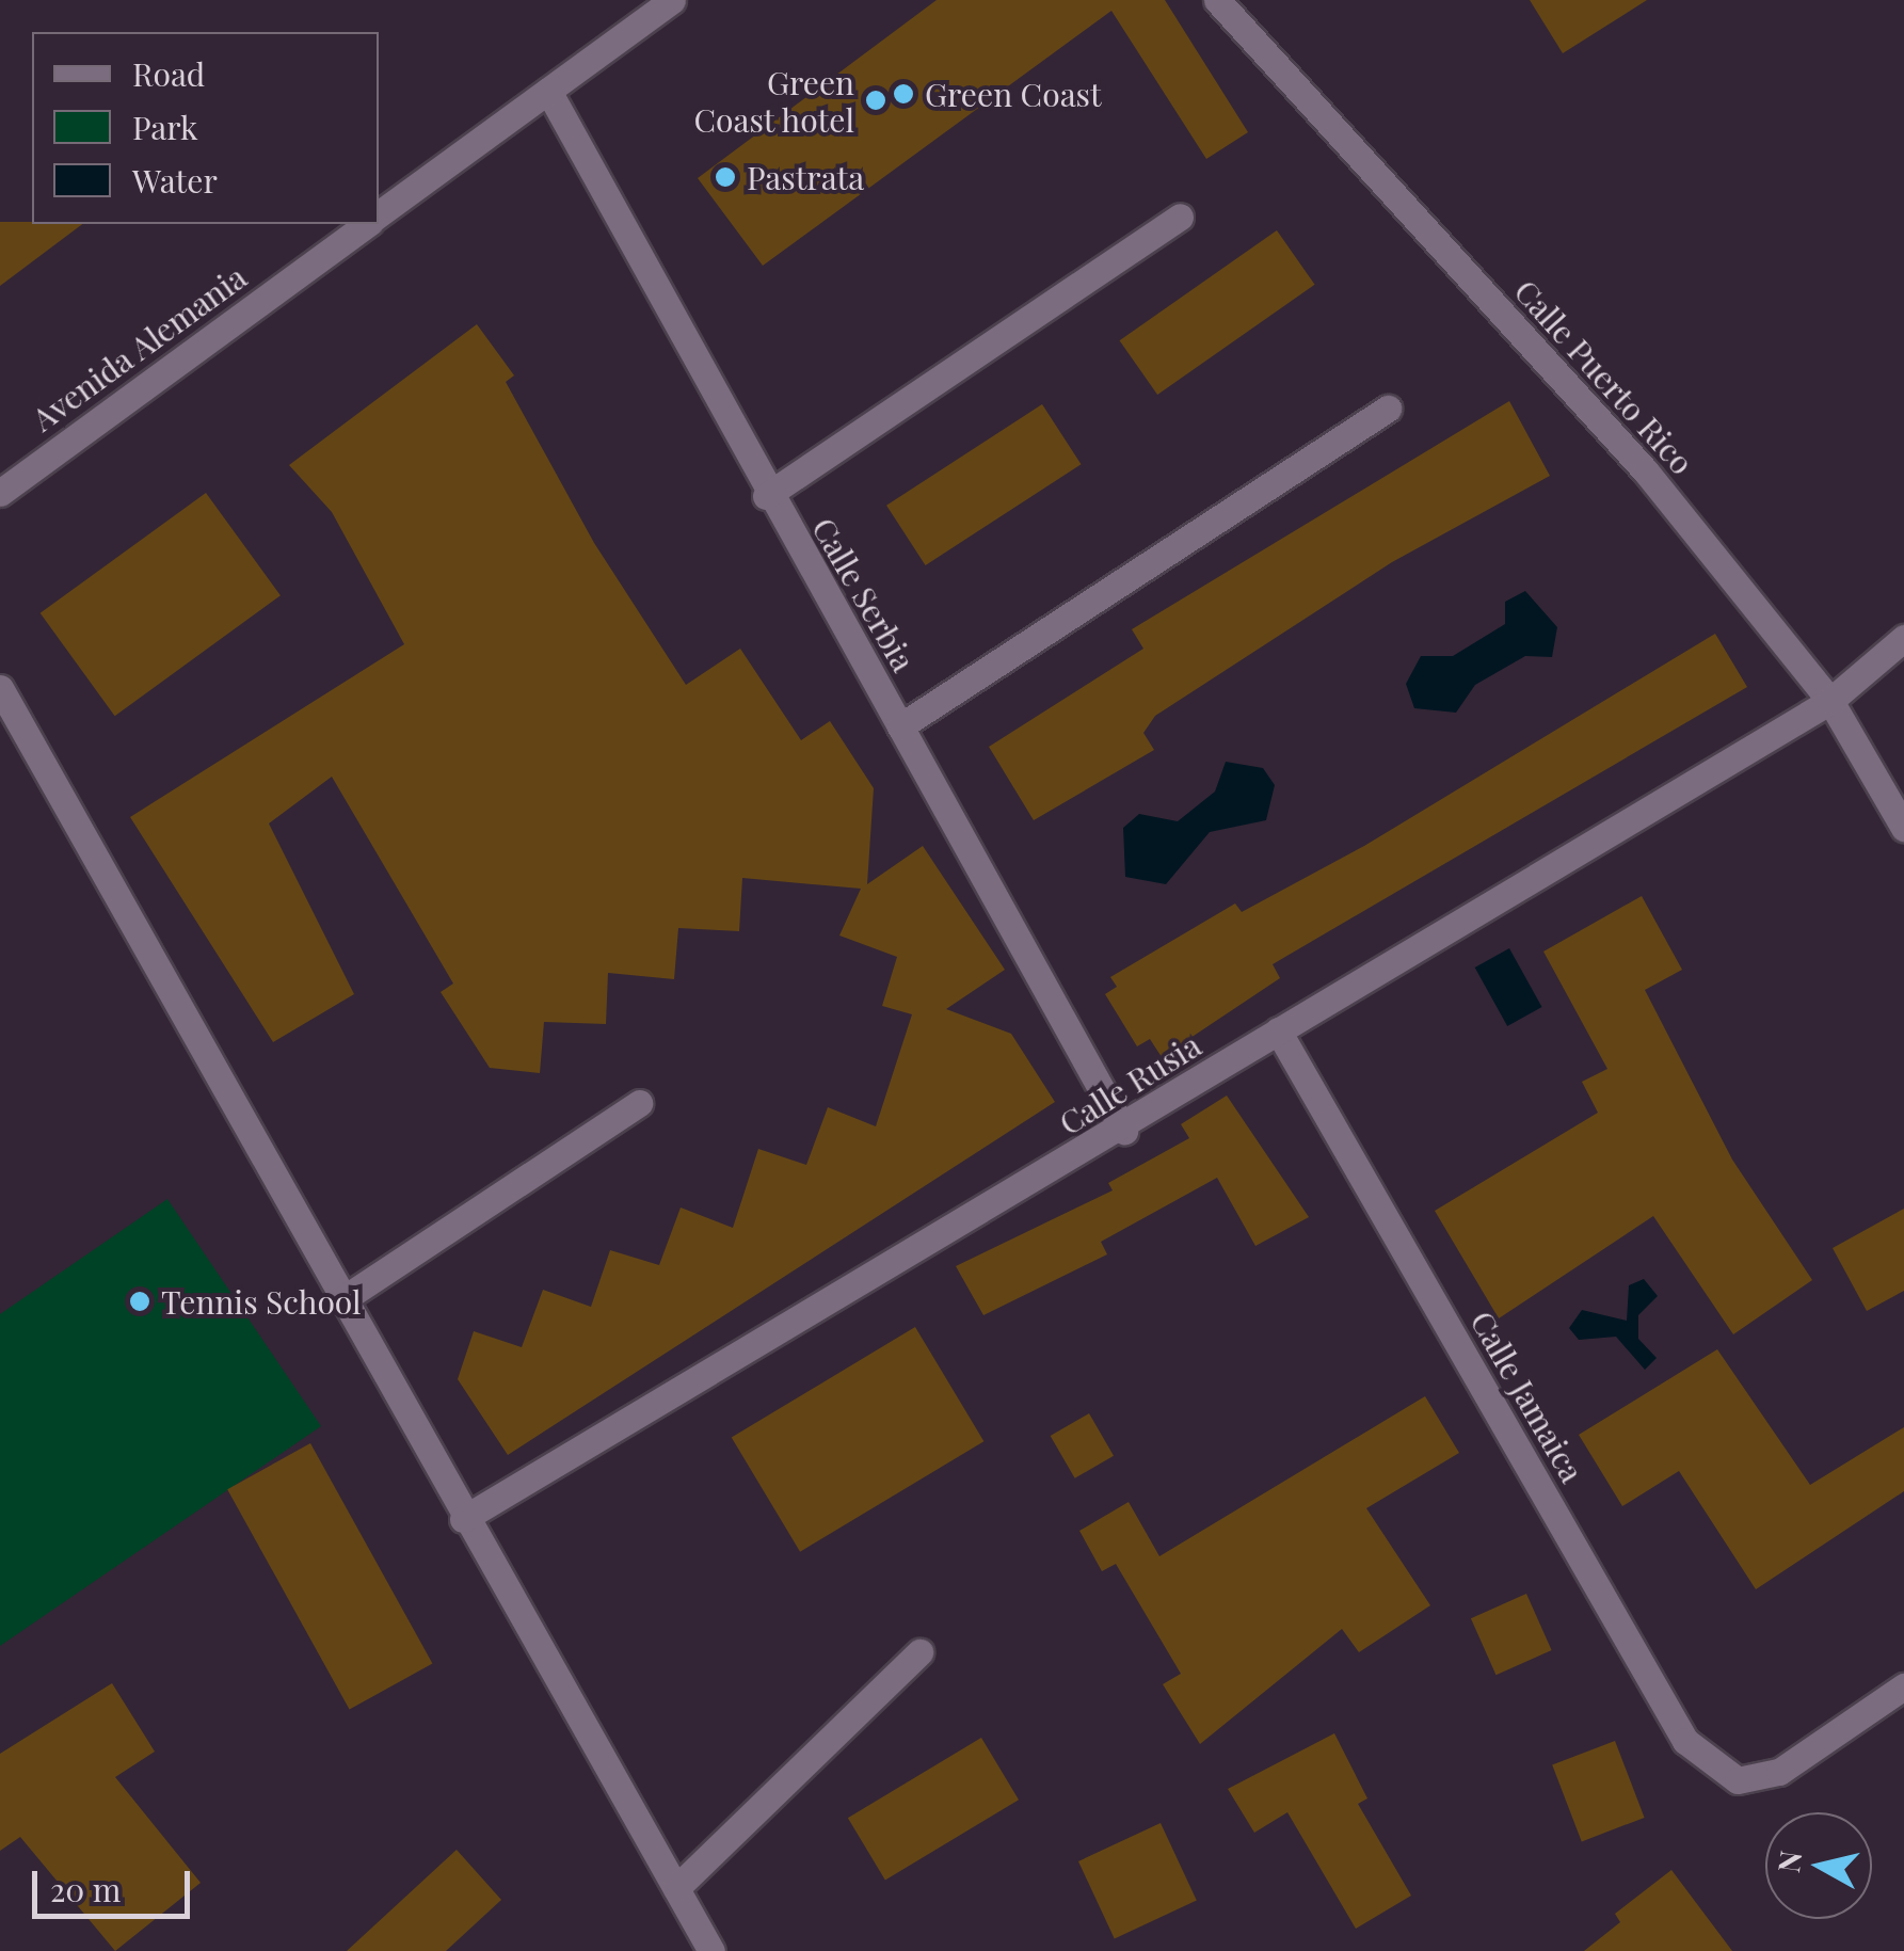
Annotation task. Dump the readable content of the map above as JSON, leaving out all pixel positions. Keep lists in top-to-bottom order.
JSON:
{
  "streets": {
    "street": [
      "Avenida Alemania",
      "Calle Puerto Rico",
      "Calle Serbia",
      "Calle Rusia",
      "Calle Jamaica"
    ]
  },
  "crossings": [
    ["Avenida Alemania", "Calle Serbia"],
    ["Calle Puerto Rico", "Calle Rusia"],
    ["Calle Serbia", "Calle Rusia"],
    ["Calle Rusia", "Calle Jamaica"]
  ],
  "places": [
    "Green Coast",
    "Green Coast hotel",
    "Pastrata",
    "Tennis School"
  ],
  "legend": ["Road", "Park", "Water"],
  "scale_bar": "20 m",
  "north": "left"
}
